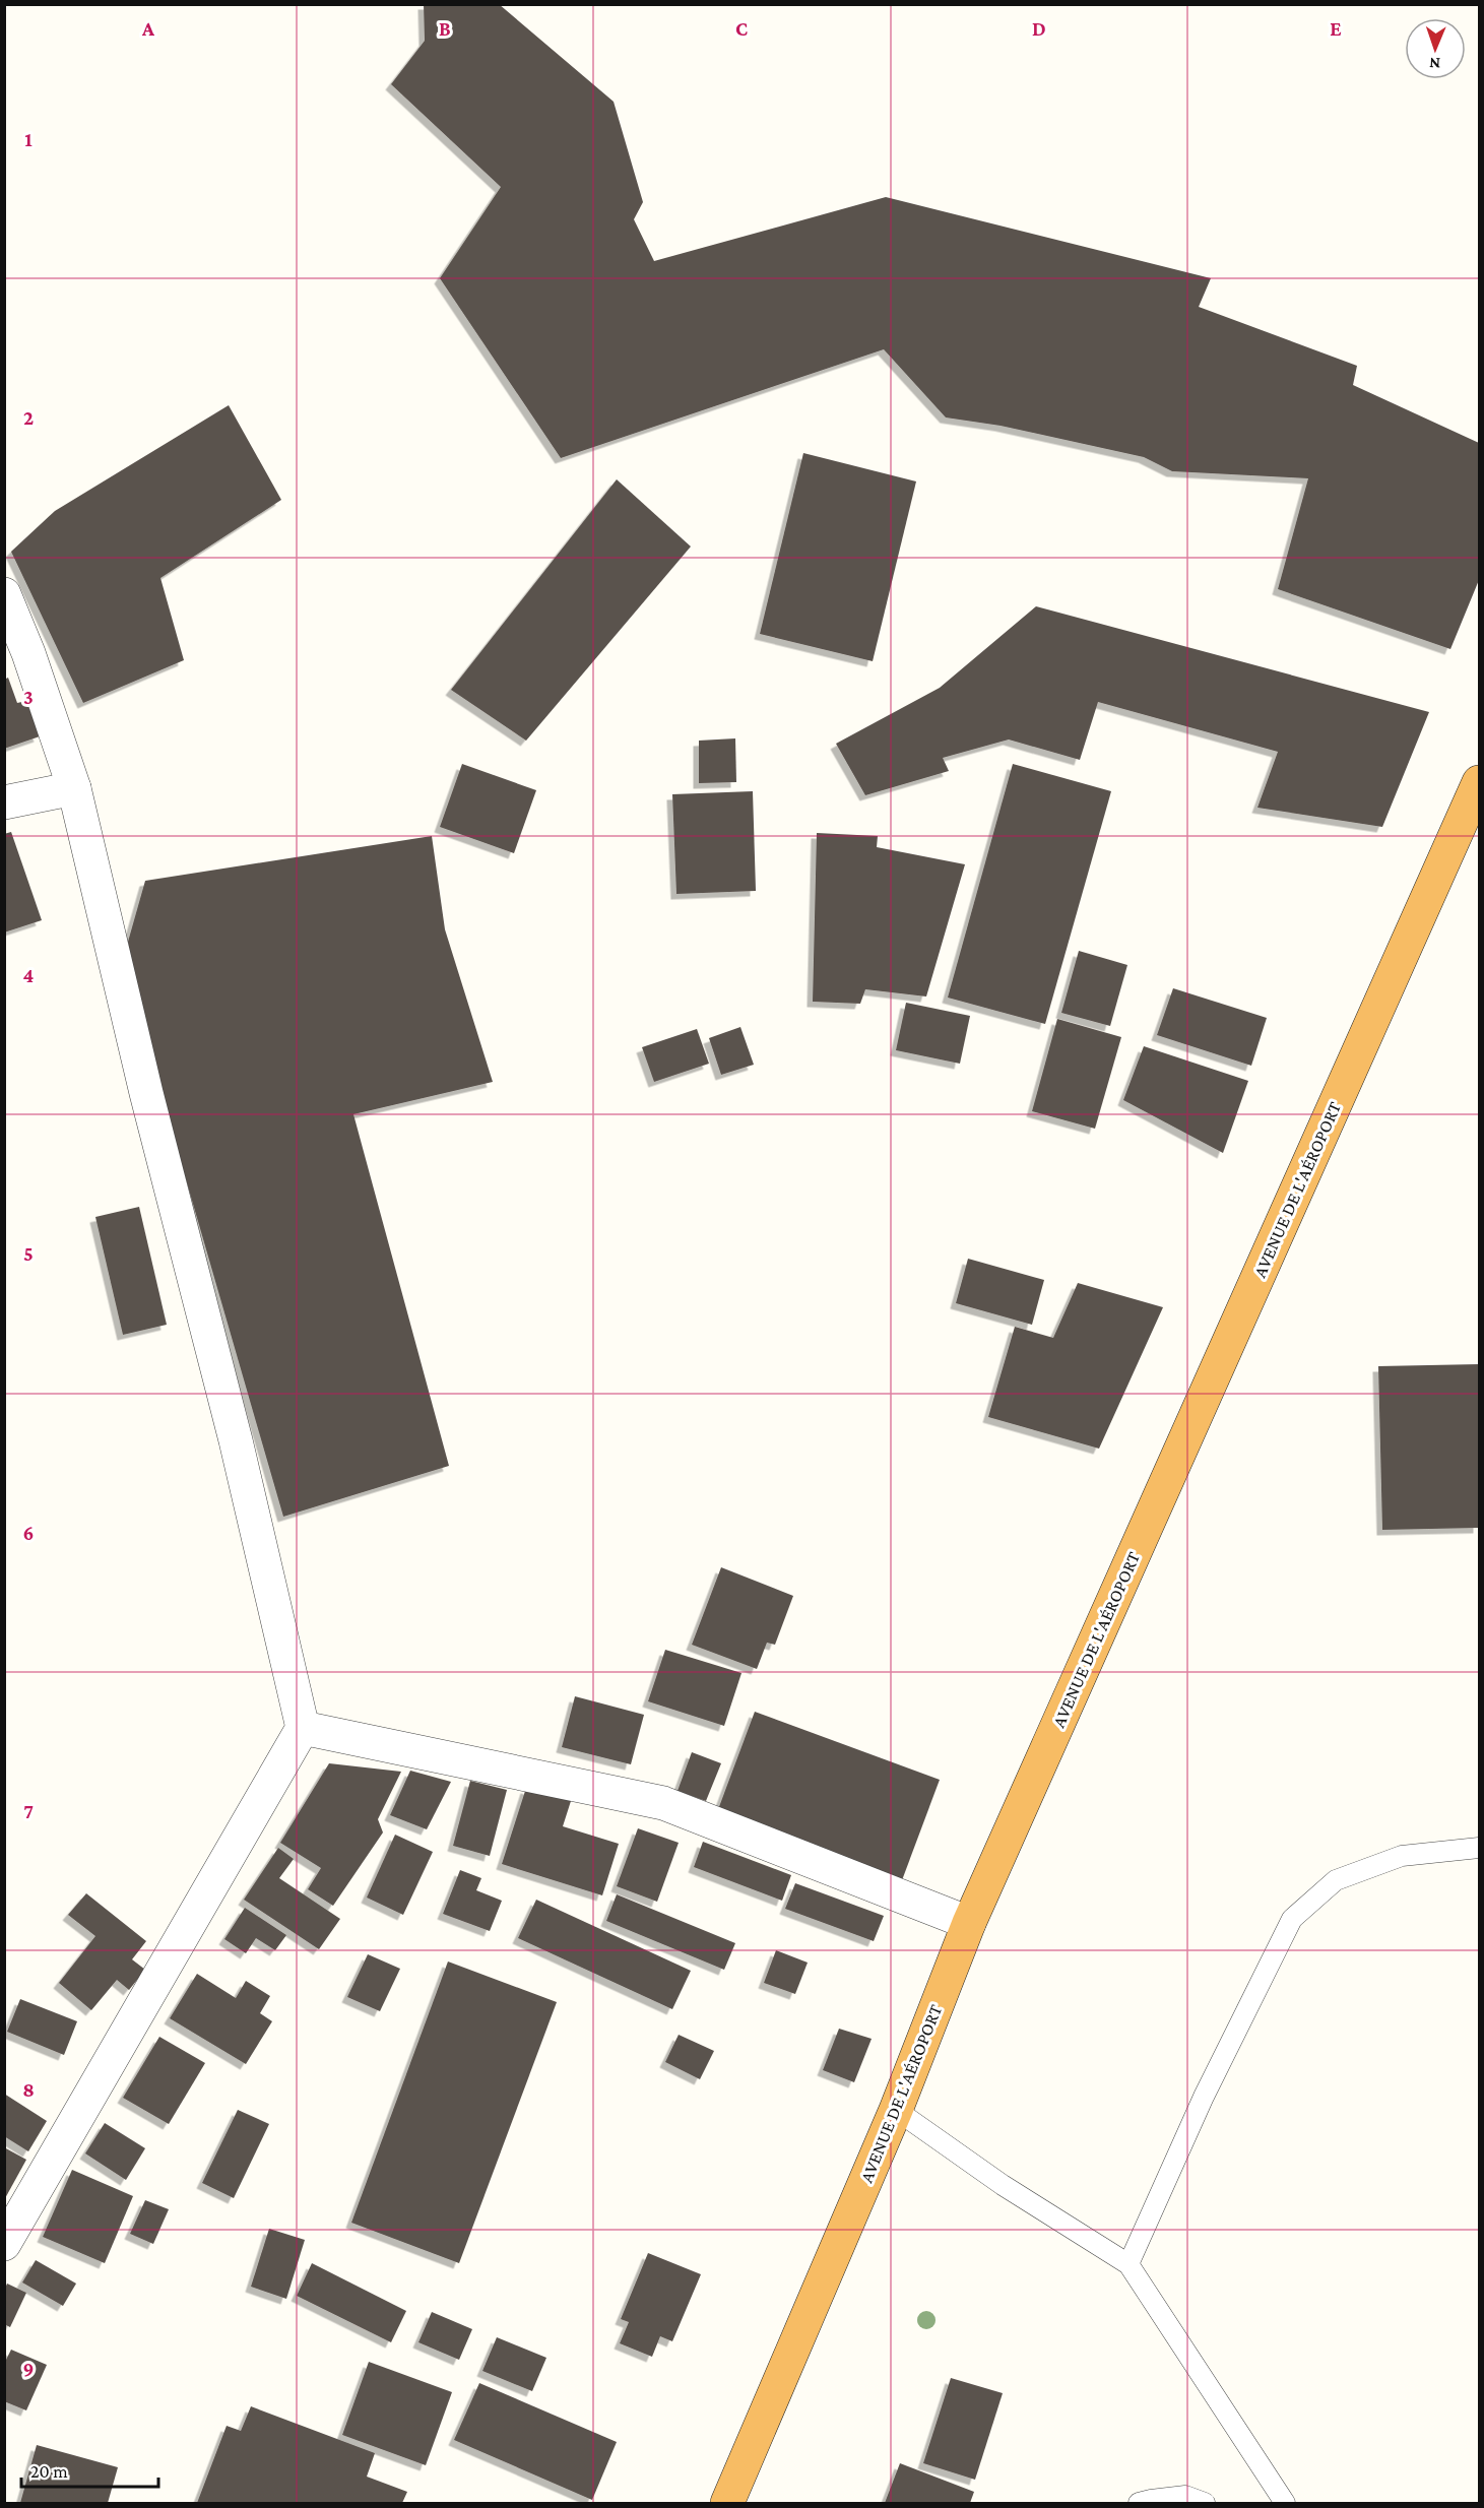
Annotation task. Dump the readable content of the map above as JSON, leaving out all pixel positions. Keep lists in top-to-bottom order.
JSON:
{
  "streets": {
    "highway": ["AVENUE DE L'AÉROPORT"]
  },
  "scale_bar": "20 m",
  "north": "bottom",
  "grid": {
    "columns": [
      "A",
      "B",
      "C",
      "D",
      "E"
    ],
    "rows": [
      "1",
      "2",
      "3",
      "4",
      "5",
      "6",
      "7",
      "8",
      "9"
    ]
  }
}
